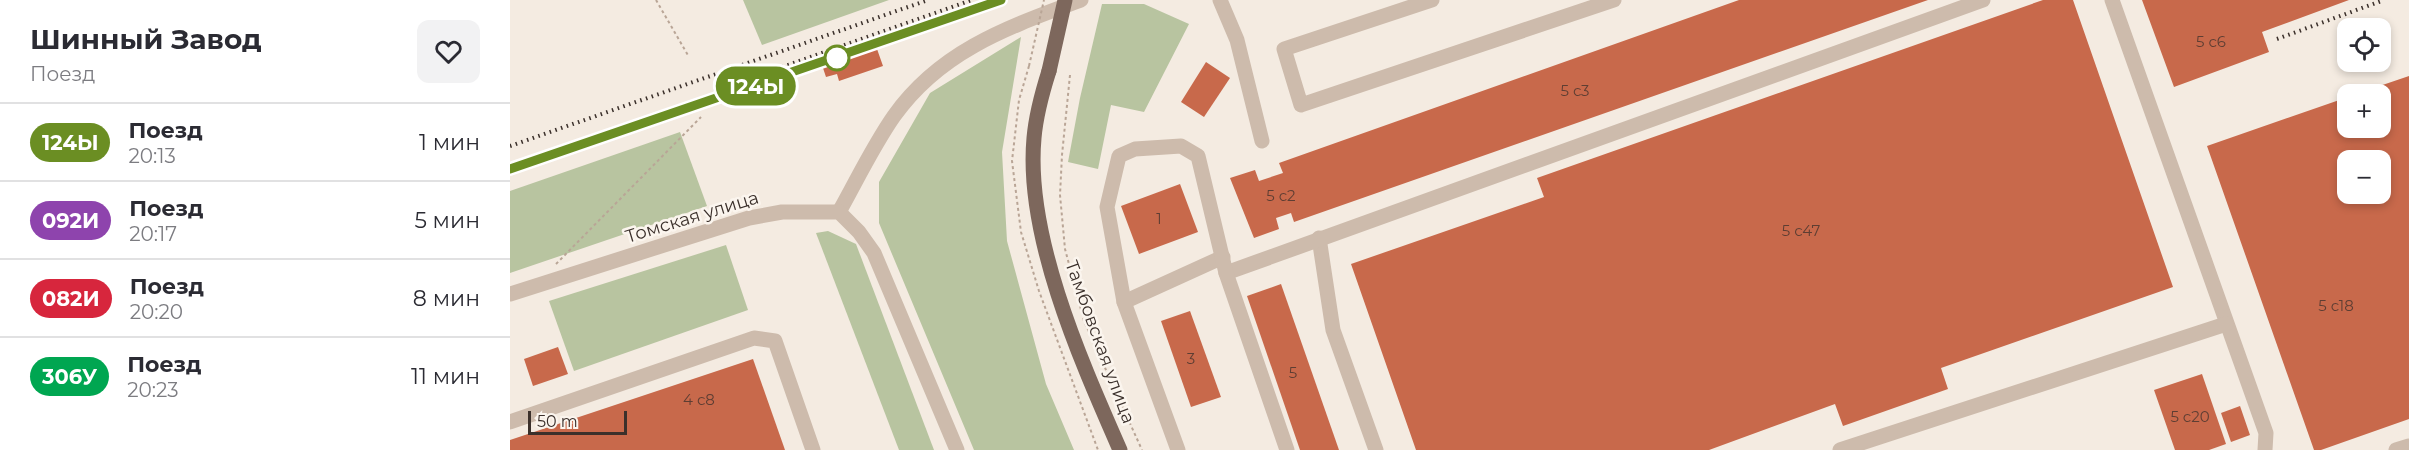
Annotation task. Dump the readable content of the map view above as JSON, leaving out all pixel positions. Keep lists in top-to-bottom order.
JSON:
{
  "streets": {
    "main road": ["Тамбовская улица"],
    "street": ["Томская улица"]
  },
  "house_numbers": [
    "5 с6",
    "5 с3",
    "5 с2",
    "1",
    "5 с47",
    "5 с18",
    "3",
    "5",
    "4 с8",
    "5 с20"
  ],
  "scale_bar": "50 m",
  "page": {
    "heading": ["Шинный Завод", "Поезд"],
    "on_map": "124Ы",
    "map_buttons": ["+", "−"],
    "list": [
      {
        "mark": "124Ы",
        "name": "Поезд",
        "note": "20:13",
        "value": "1 мин"
      },
      {
        "mark": "092И",
        "name": "Поезд",
        "note": "20:17",
        "value": "5 мин"
      },
      {
        "mark": "082И",
        "name": "Поезд",
        "note": "20:20",
        "value": "8 мин"
      },
      {
        "mark": "306У",
        "name": "Поезд",
        "note": "20:23",
        "value": "11 мин"
      }
    ],
    "scale": "50 m"
  }
}
